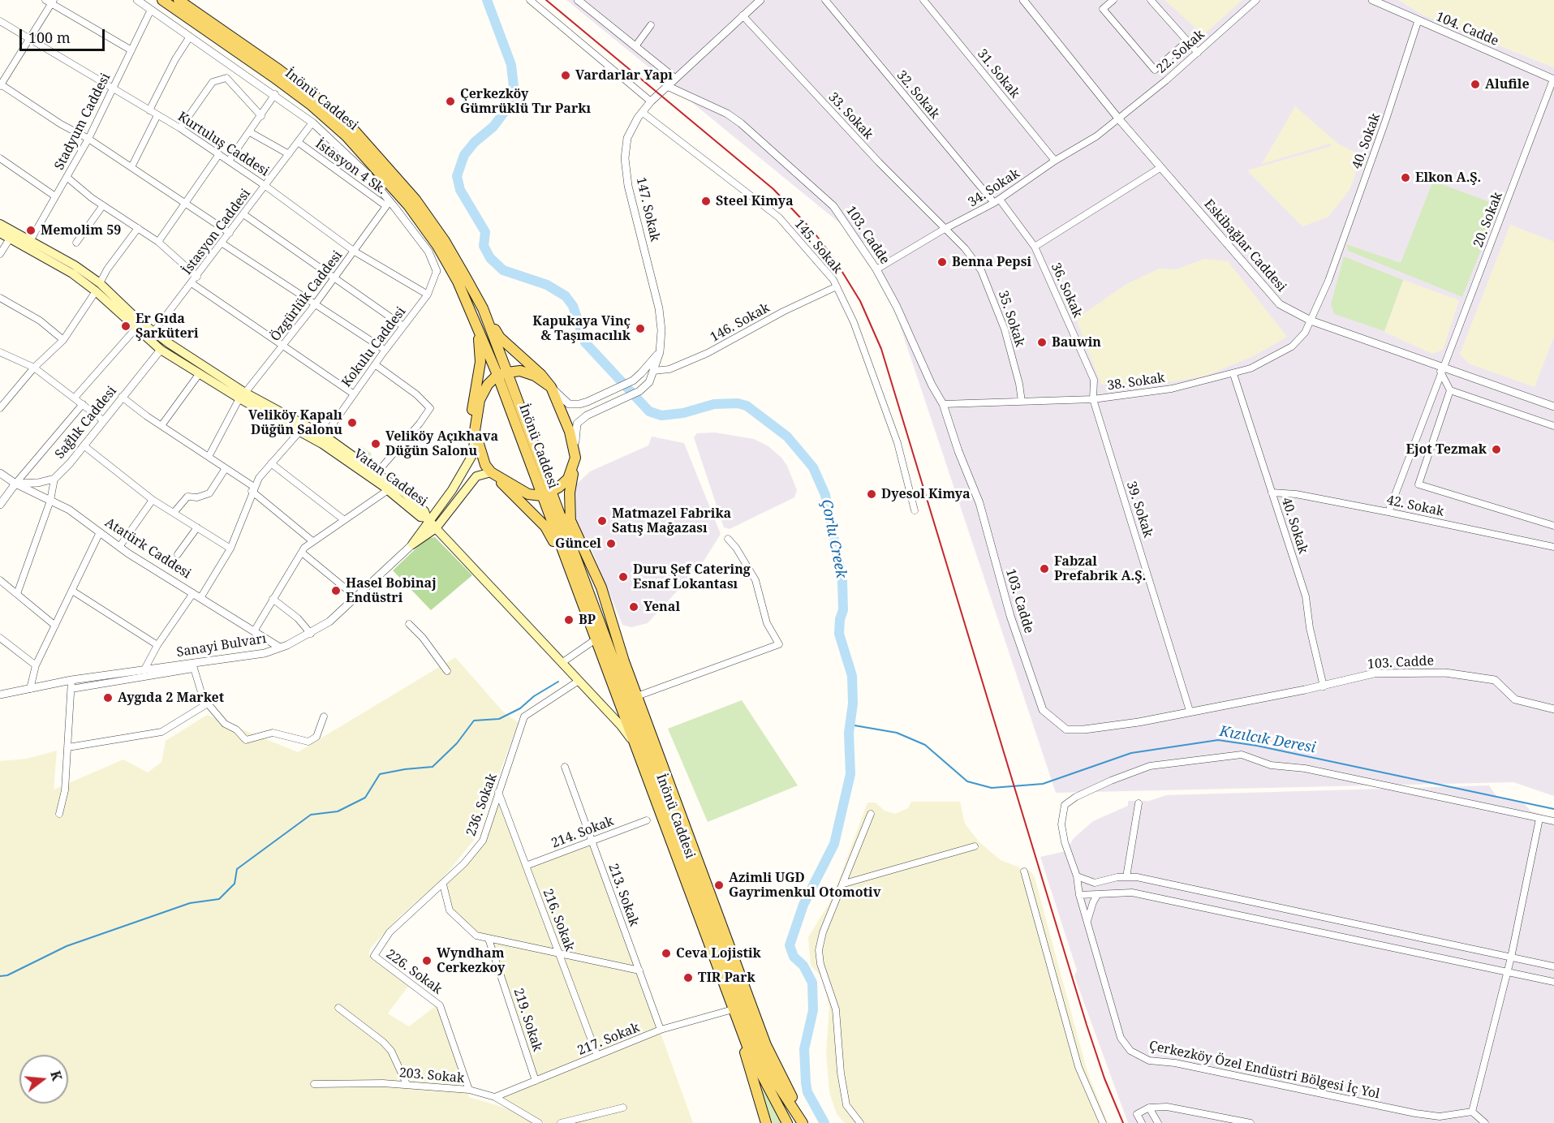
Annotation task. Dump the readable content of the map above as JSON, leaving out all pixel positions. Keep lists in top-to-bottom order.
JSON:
{
  "streets": {
    "main road": ["İnönü Caddesi", "Vatan Caddesi"],
    "street": [
      "104. Cadde",
      "22. Sokak",
      "31. Sokak",
      "32. Sokak",
      "33. Sokak",
      "Stadyum Caddesi",
      "40. Sokak",
      "Kurtuluş Caddesi",
      "İstasyon 4 Sk.",
      "34. Sokak",
      "147. Sokak",
      "20. Sokak",
      "İstasyon Caddesi",
      "103. Cadde",
      "Eskibağlar Caddesi",
      "145. Sokak",
      "36. Sokak",
      "Özgürlük Caddesi",
      "35. Sokak",
      "146. Sokak",
      "Kokulu Caddesi",
      "38. Sokak",
      "Sağlık Caddesi",
      "42. Sokak",
      "39. Sokak",
      "Atatürk Caddesi",
      "Sanayi Bulvarı",
      "236. Sokak",
      "214. Sokak",
      "213. Sokak",
      "216. Sokak",
      "226. Sokak",
      "219. Sokak",
      "217. Sokak",
      "Çerkezköy Özel Endüstri Bölgesi İç Yol",
      "203. Sokak"
    ]
  },
  "crossings": [
    ["104. Cadde", "40. Sokak"],
    ["104. Cadde", "20. Sokak"],
    ["22. Sokak", "34. Sokak"],
    ["22. Sokak", "Eskibağlar Caddesi"],
    ["31. Sokak", "34. Sokak"],
    ["32. Sokak", "34. Sokak"],
    ["32. Sokak", "36. Sokak"],
    ["İnönü Caddesi", "Vatan Caddesi"],
    ["İnönü Caddesi", "217. Sokak"],
    ["33. Sokak", "34. Sokak"],
    ["33. Sokak", "147. Sokak"],
    ["33. Sokak", "35. Sokak"],
    ["Stadyum Caddesi", "Kurtuluş Caddesi"],
    ["Stadyum Caddesi", "Vatan Caddesi"],
    ["40. Sokak", "103. Cadde"],
    ["40. Sokak", "Eskibağlar Caddesi"],
    ["40. Sokak", "38. Sokak"],
    ["40. Sokak", "42. Sokak"],
    ["Kurtuluş Caddesi", "İstasyon Caddesi"],
    ["Kurtuluş Caddesi", "Özgürlük Caddesi"],
    ["Kurtuluş Caddesi", "Kokulu Caddesi"],
    ["İstasyon 4 Sk.", "İstasyon Caddesi"],
    ["İstasyon 4 Sk.", "Özgürlük Caddesi"],
    ["34. Sokak", "103. Cadde"],
    ["34. Sokak", "Eskibağlar Caddesi"],
    ["34. Sokak", "36. Sokak"],
    ["34. Sokak", "35. Sokak"],
    ["147. Sokak", "103. Cadde"],
    ["147. Sokak", "145. Sokak"],
    ["147. Sokak", "146. Sokak"],
    ["20. Sokak", "Eskibağlar Caddesi"],
    ["20. Sokak", "42. Sokak"],
    ["İstasyon Caddesi", "Vatan Caddesi"],
    ["103. Cadde", "38. Sokak"],
    ["103. Cadde", "39. Sokak"],
    ["Eskibağlar Caddesi", "38. Sokak"],
    ["145. Sokak", "146. Sokak"],
    ["36. Sokak", "38. Sokak"],
    ["36. Sokak", "39. Sokak"],
    ["Özgürlük Caddesi", "Vatan Caddesi"],
    ["35. Sokak", "38. Sokak"],
    ["Kokulu Caddesi", "Vatan Caddesi"],
    ["38. Sokak", "39. Sokak"],
    ["Sağlık Caddesi", "Vatan Caddesi"],
    ["Sağlık Caddesi", "Atatürk Caddesi"],
    ["Vatan Caddesi", "236. Sokak"],
    ["Atatürk Caddesi", "Sanayi Bulvarı"],
    ["236. Sokak", "216. Sokak"],
    ["236. Sokak", "226. Sokak"],
    ["214. Sokak", "213. Sokak"],
    ["214. Sokak", "216. Sokak"],
    ["213. Sokak", "217. Sokak"],
    ["216. Sokak", "217. Sokak"],
    ["226. Sokak", "203. Sokak"],
    ["219. Sokak", "217. Sokak"],
    ["217. Sokak", "203. Sokak"]
  ],
  "water": ["Çorlu Creek", "Kızılcık Deresi"],
  "places": [
    "Vardarlar Yapı",
    "Alufile",
    "Çerkezköy Gümrüklü Tır Parkı",
    "Elkon A.Ş.",
    "Steel Kimya",
    "Memolim 59",
    "Benna Pepsi",
    "Er Gıda Şarküteri",
    "Kapukaya Vinç & Taşımacılık",
    "Bauwin",
    "Veliköy Kapalı Düğün Salonu",
    "Veliköy Açıkhava Düğün Salonu",
    "Ejot Tezmak",
    "Dyesol Kimya",
    "Matmazel Fabrika Satış Mağazası",
    "Güncel",
    "Fabzal Prefabrik A.Ş.",
    "Duru Şef Catering Esnaf Lokantası",
    "Hasel Bobinaj Endüstri",
    "Yenal",
    "BP",
    "Aygıda 2 Market",
    "Azimli UGD Gayrimenkul Otomotiv",
    "Ceva Lojistik",
    "Wyndham Cerkezkoy",
    "TIR Park"
  ],
  "scale_bar": "100 m",
  "north": "right"
}
